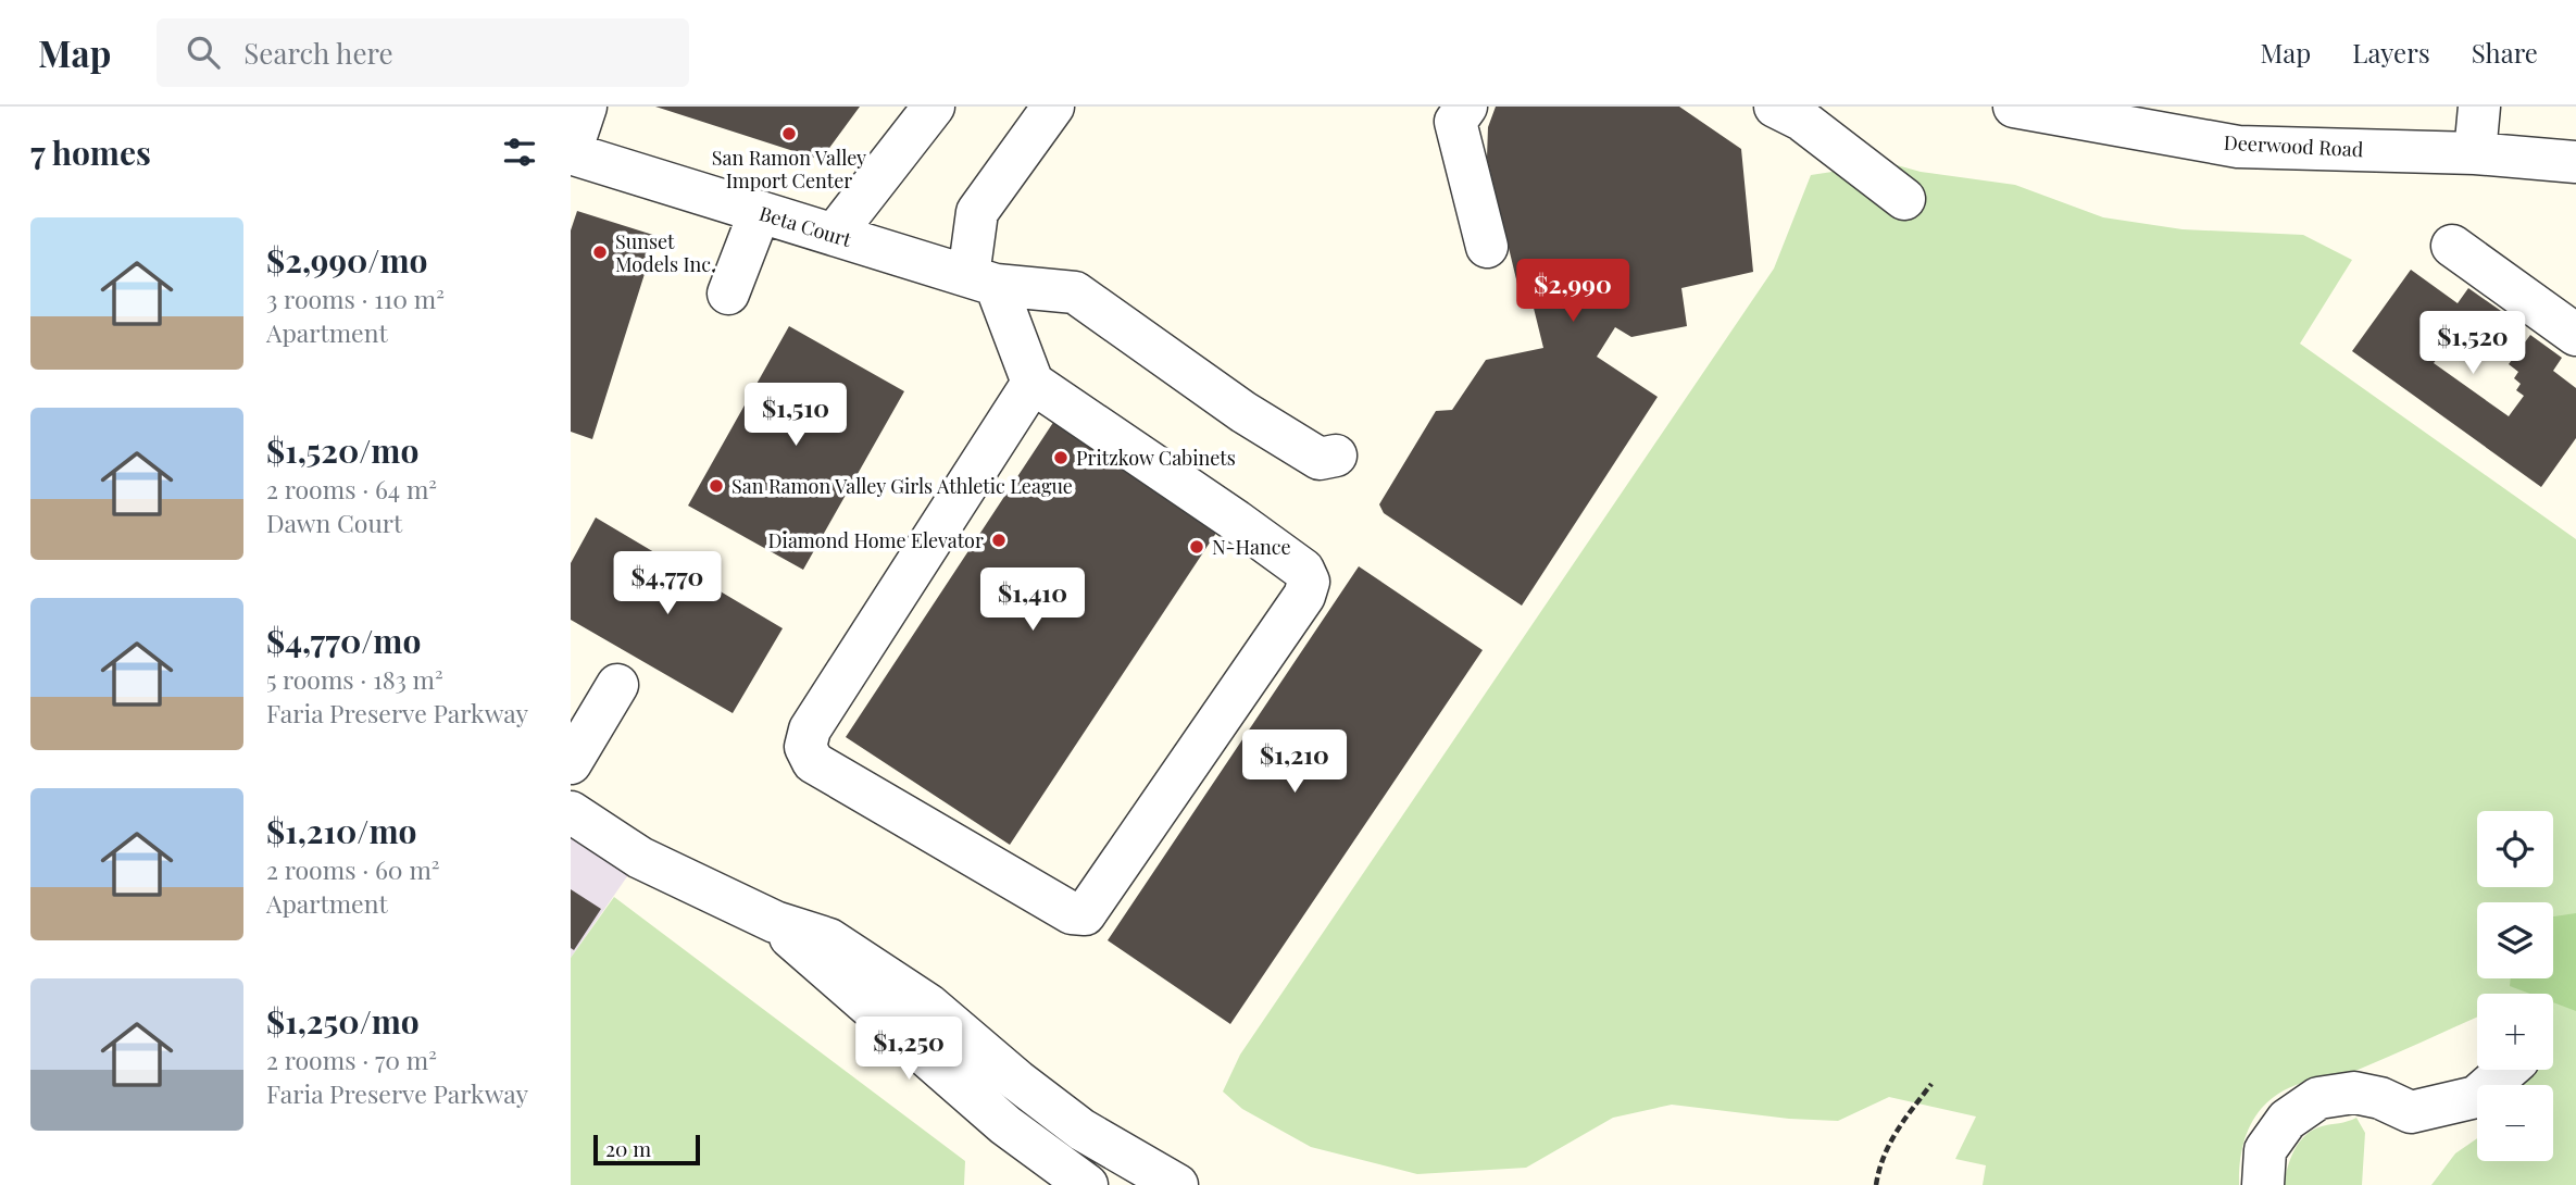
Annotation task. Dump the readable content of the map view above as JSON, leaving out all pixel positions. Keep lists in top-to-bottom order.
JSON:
{
  "streets": {
    "street": ["Deerwood Road", "Beta Court"]
  },
  "places": [
    "San Ramon Valley Import Center",
    "Sunset Models Inc.",
    "Pritzkow Cabinets",
    "San Ramon Valley Girls Athletic League",
    "Diamond Home Elevator",
    "N-Hance"
  ],
  "scale_bar": "20 m",
  "page": {
    "header": "Map",
    "search": "Search here",
    "nav": ["Map", "Layers", "Share"],
    "heading": "7 homes",
    "list": [
      {
        "name": "$2,990/mo",
        "note": "3 rooms · 110 m² · Apartment"
      },
      {
        "name": "$1,520/mo",
        "note": "2 rooms · 64 m² · Dawn Court"
      },
      {
        "name": "$4,770/mo",
        "note": "5 rooms · 183 m² · Faria Preserve Parkway"
      },
      {
        "name": "$1,210/mo",
        "note": "2 rooms · 60 m² · Apartment"
      },
      {
        "name": "$1,250/mo",
        "note": "2 rooms · 70 m² · Faria Preserve Parkway"
      }
    ],
    "price": [
      "$2,990",
      "$1,520",
      "$1,510",
      "$4,770",
      "$1,410",
      "$1,210",
      "$1,250"
    ],
    "map_buttons": ["+", "−"],
    "scale": "20 m"
  }
}
